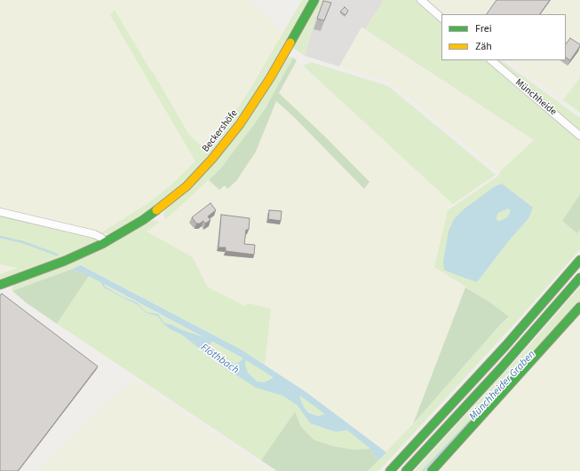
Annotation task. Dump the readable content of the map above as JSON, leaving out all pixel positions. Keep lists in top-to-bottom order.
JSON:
{
  "streets": {
    "main road": ["Beckershöfe"],
    "street": ["Münchheide"]
  },
  "water": ["Flöthbach", "Münchheider Graben"],
  "legend": ["Frei", "Zäh"]
}
